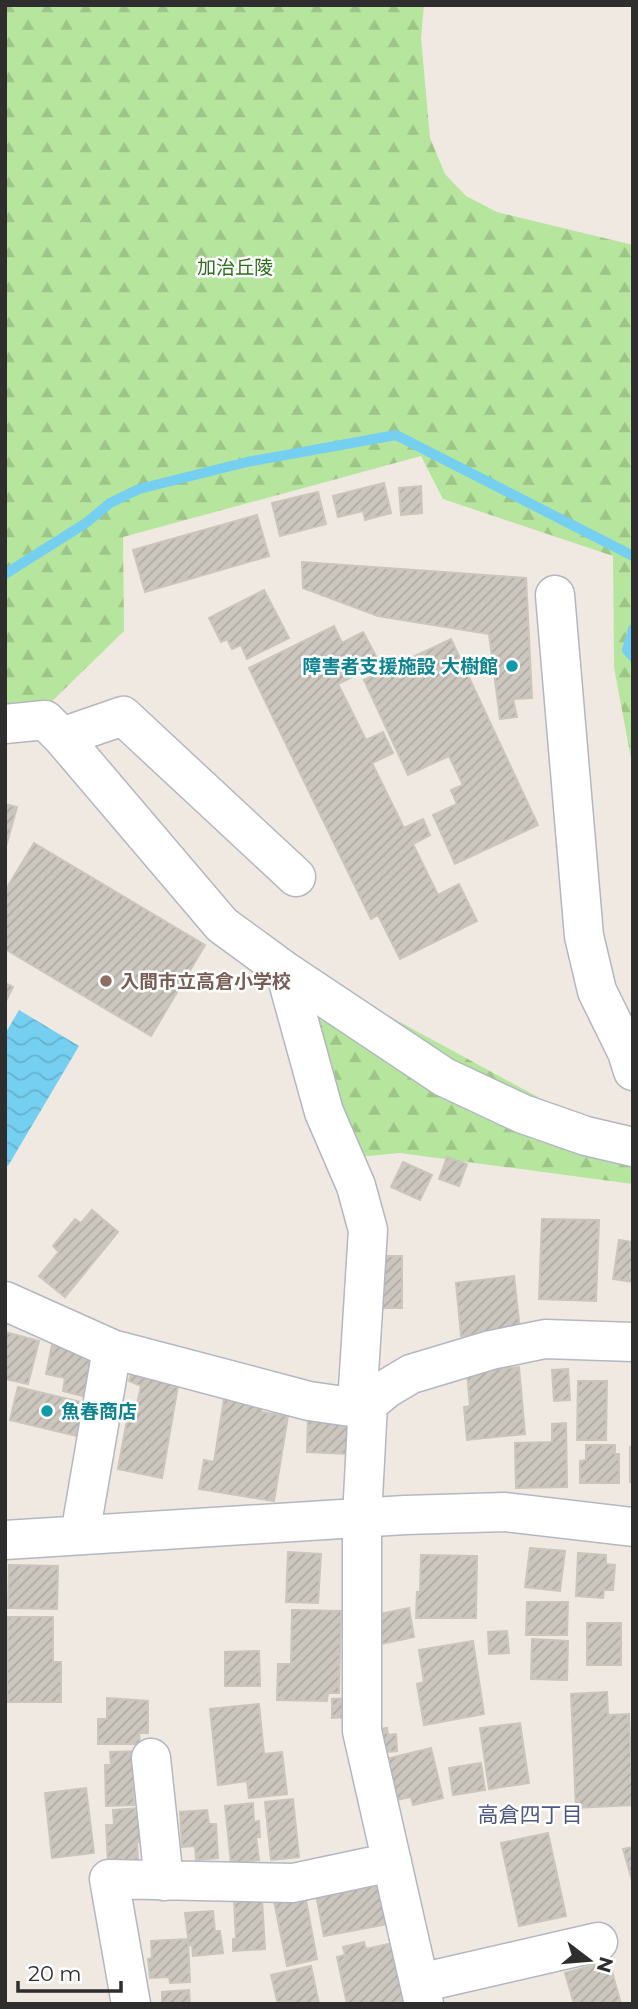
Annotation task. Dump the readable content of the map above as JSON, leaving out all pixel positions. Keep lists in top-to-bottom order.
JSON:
{
  "districts": ["高倉四丁目"],
  "parks": ["加治丘陵"],
  "places": ["障害者支援施設 大樹館", "入間市立高倉小学校", "魚春商店"],
  "scale_bar": "20 m",
  "north": "right"
}
